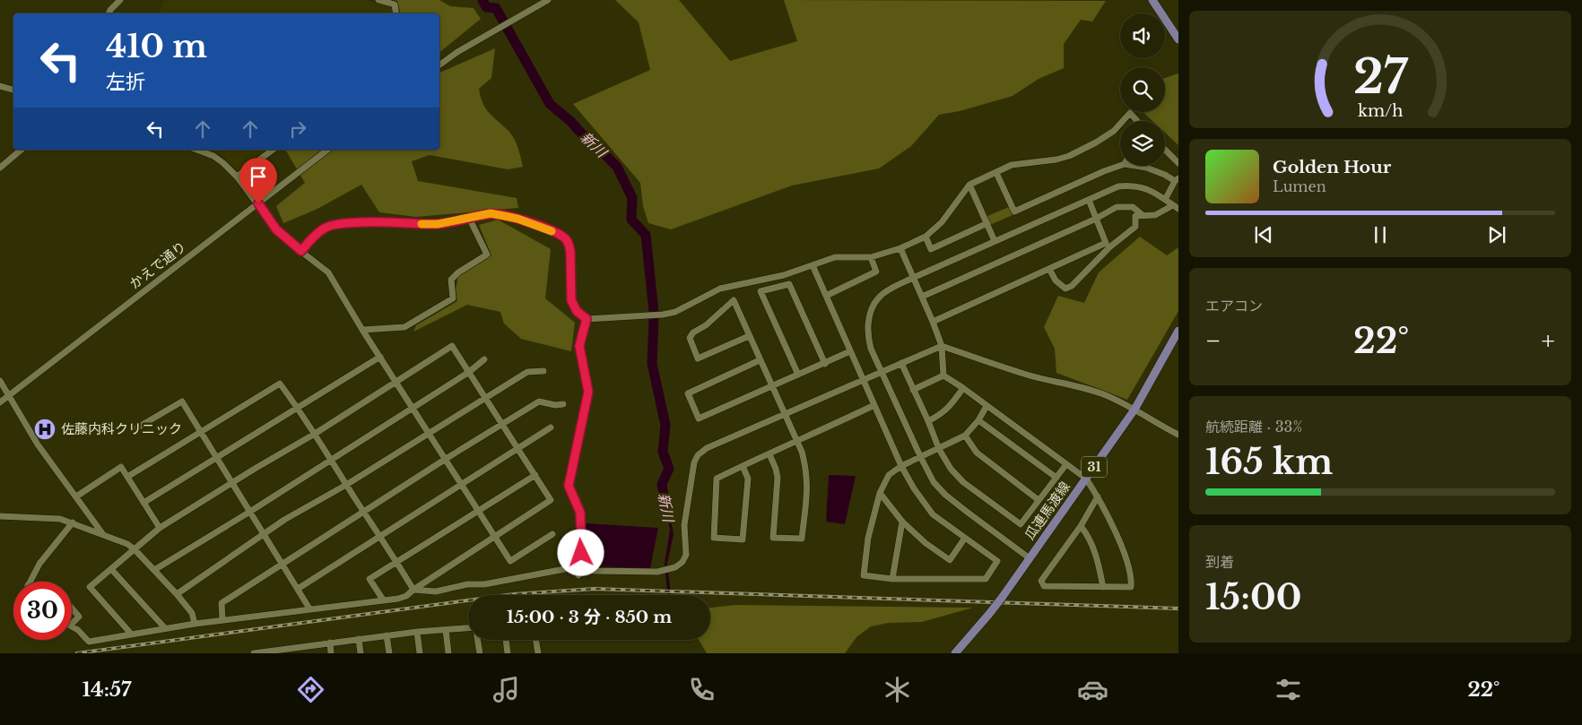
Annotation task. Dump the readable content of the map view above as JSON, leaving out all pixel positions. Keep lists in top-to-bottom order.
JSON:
{
  "streets": {
    "main road": ["31", "瓜連馬渡線"],
    "street": ["かえで通り"]
  },
  "water": ["新川"],
  "places": {
    "hospital": ["佐藤内科クリニック"]
  },
  "page": {
    "turn": ["410 m", "左折"],
    "song": ["Golden Hour", "Lumen"],
    "tile": [
      "エアコン",
      ["航続距離 · 33%", "165 km"],
      ["到着", "15:00"]
    ],
    "heat": ["−", "22°", "+"],
    "limit": "30",
    "trip": "15:00 · 3 分 · 850 m",
    "tabs": ["14:57", "22°"],
    "gauge": ["27", "km/h"]
  }
}
